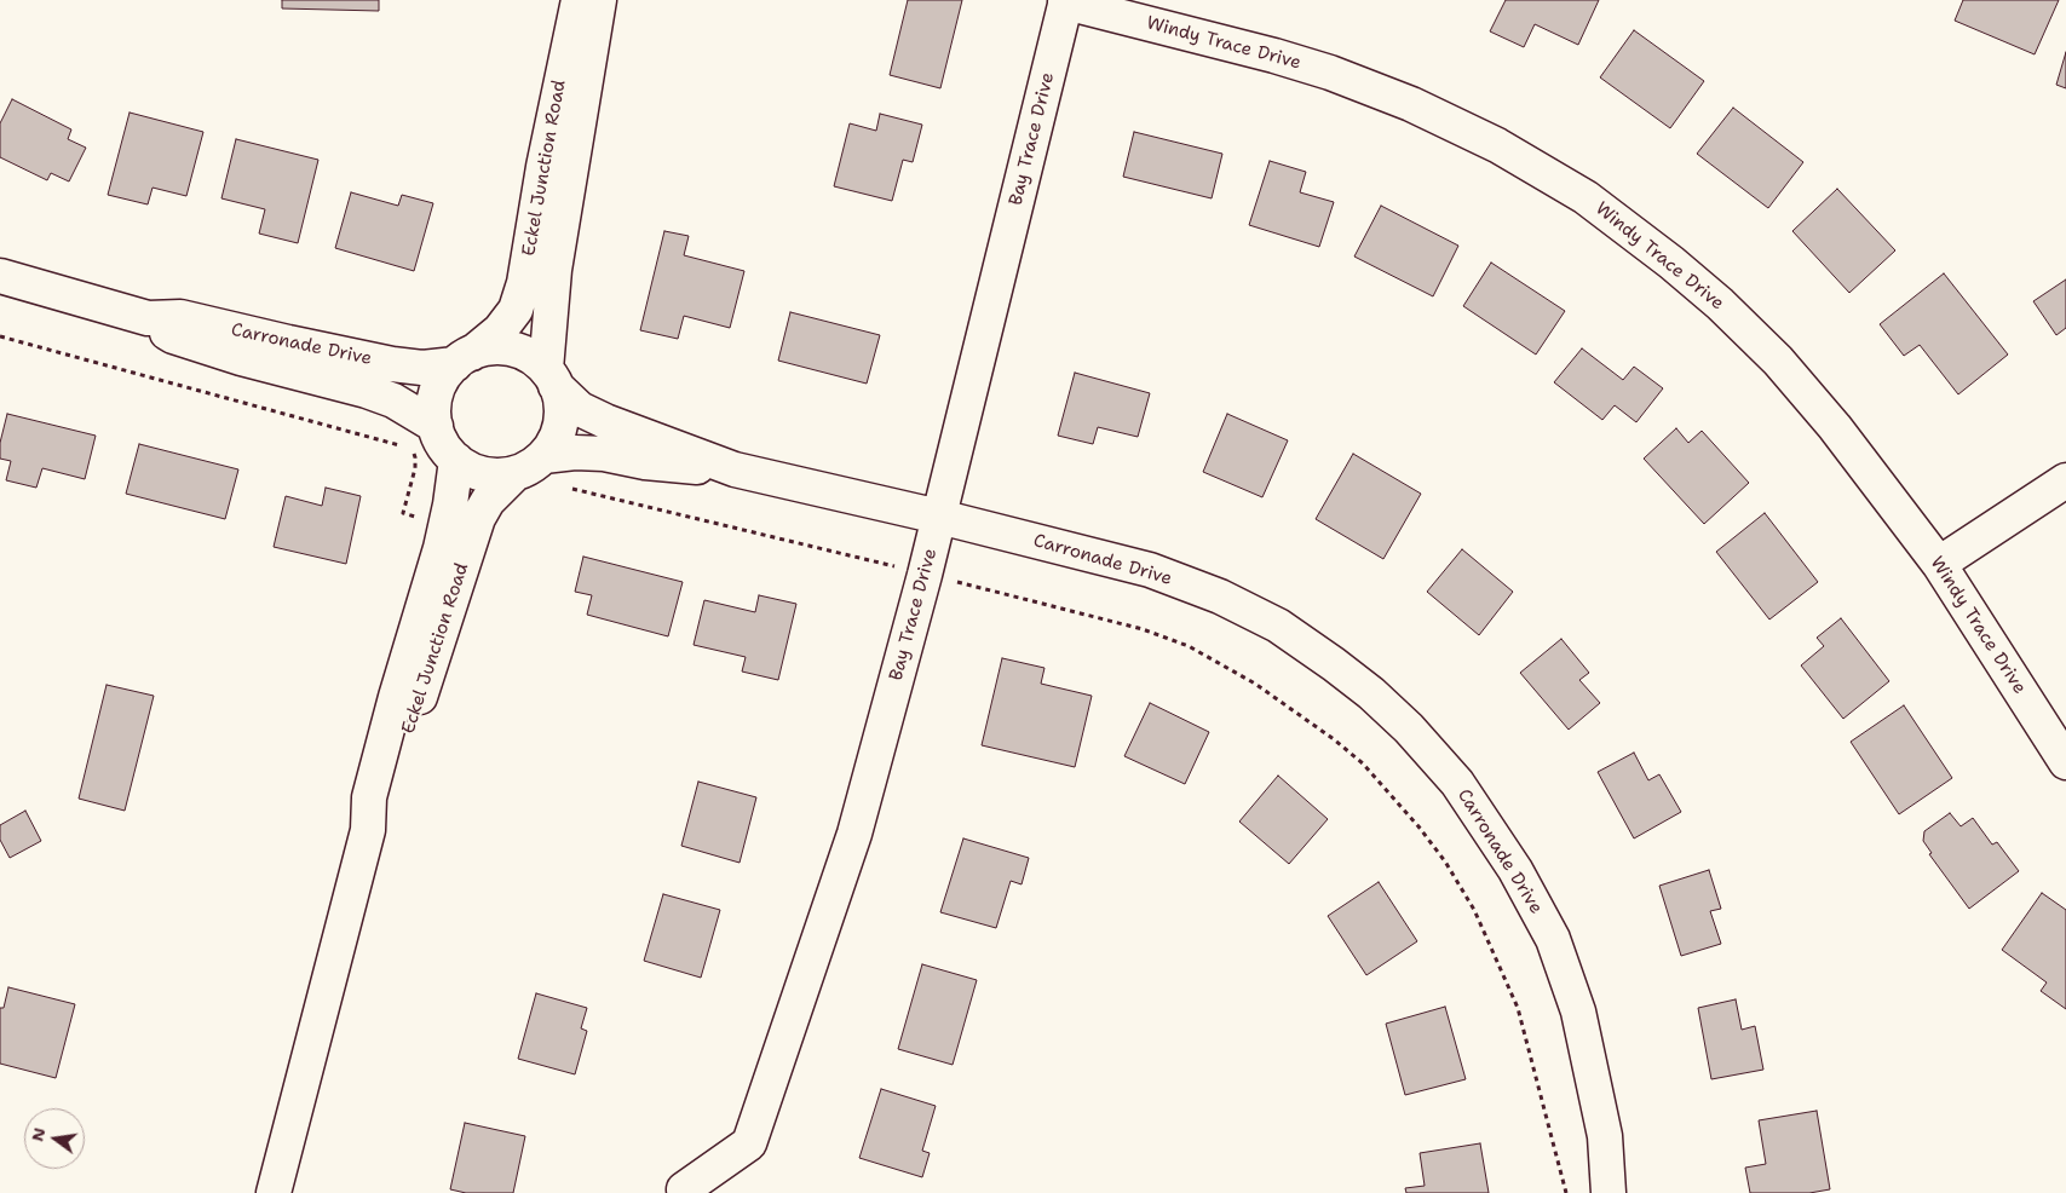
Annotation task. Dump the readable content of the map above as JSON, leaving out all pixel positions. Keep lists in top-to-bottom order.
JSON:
{
  "streets": {
    "street": [
      "Windy Trace Drive",
      "Bay Trace Drive",
      "Eckel Junction Road",
      "Carronade Drive"
    ]
  },
  "crossings": [
    ["Windy Trace Drive", "Bay Trace Drive"],
    ["Bay Trace Drive", "Carronade Drive"],
    ["Eckel Junction Road", "Carronade Drive"]
  ],
  "north": "left"
}
